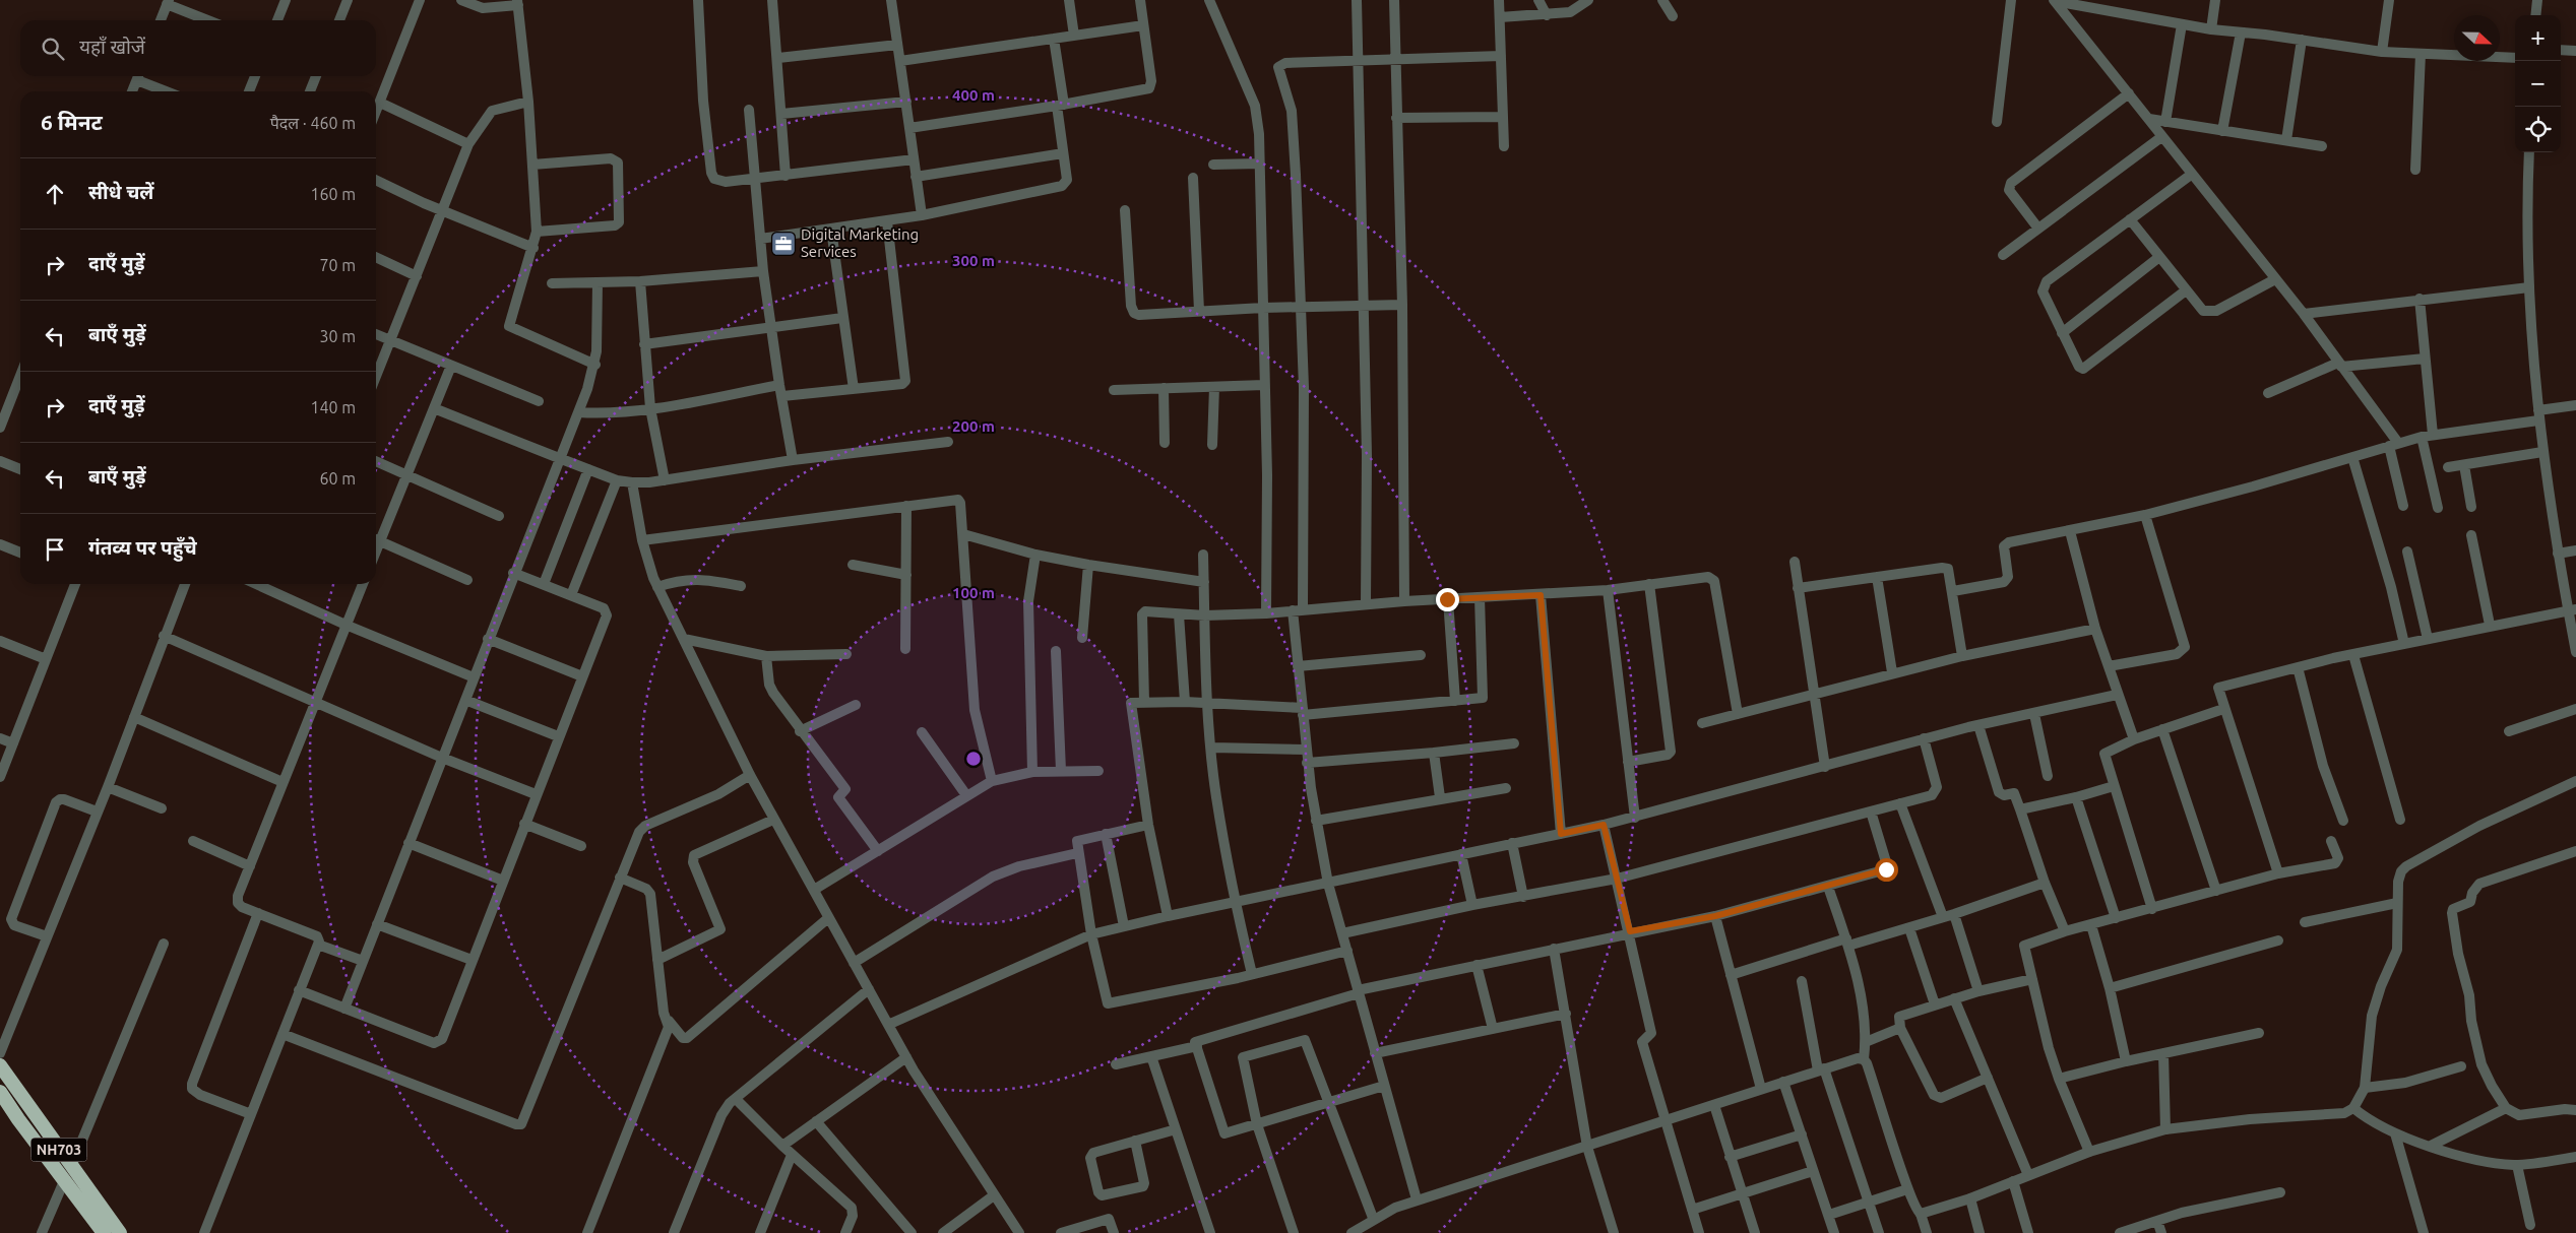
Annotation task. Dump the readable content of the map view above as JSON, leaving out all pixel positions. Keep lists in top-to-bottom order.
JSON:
{
  "streets": {
    "highway": ["NH703"]
  },
  "places": {
    "office": ["Digital Marketing Services"]
  },
  "north": "right",
  "page": {
    "map_buttons": ["+", "−"],
    "search": "यहाँ खोजें",
    "heading": ["6 मिनट", "पैदल · 460 m"],
    "list": [
      ["सीधे चलें", "160 m"],
      ["दाएँ मुड़ें", "70 m"],
      ["बाएँ मुड़ें", "30 m"],
      ["दाएँ मुड़ें", "140 m"],
      ["बाएँ मुड़ें", "60 m"],
      "गंतव्य पर पहुँचे"
    ]
  },
  "rings": [
    "400 m",
    "300 m",
    "200 m",
    "100 m"
  ]
}
